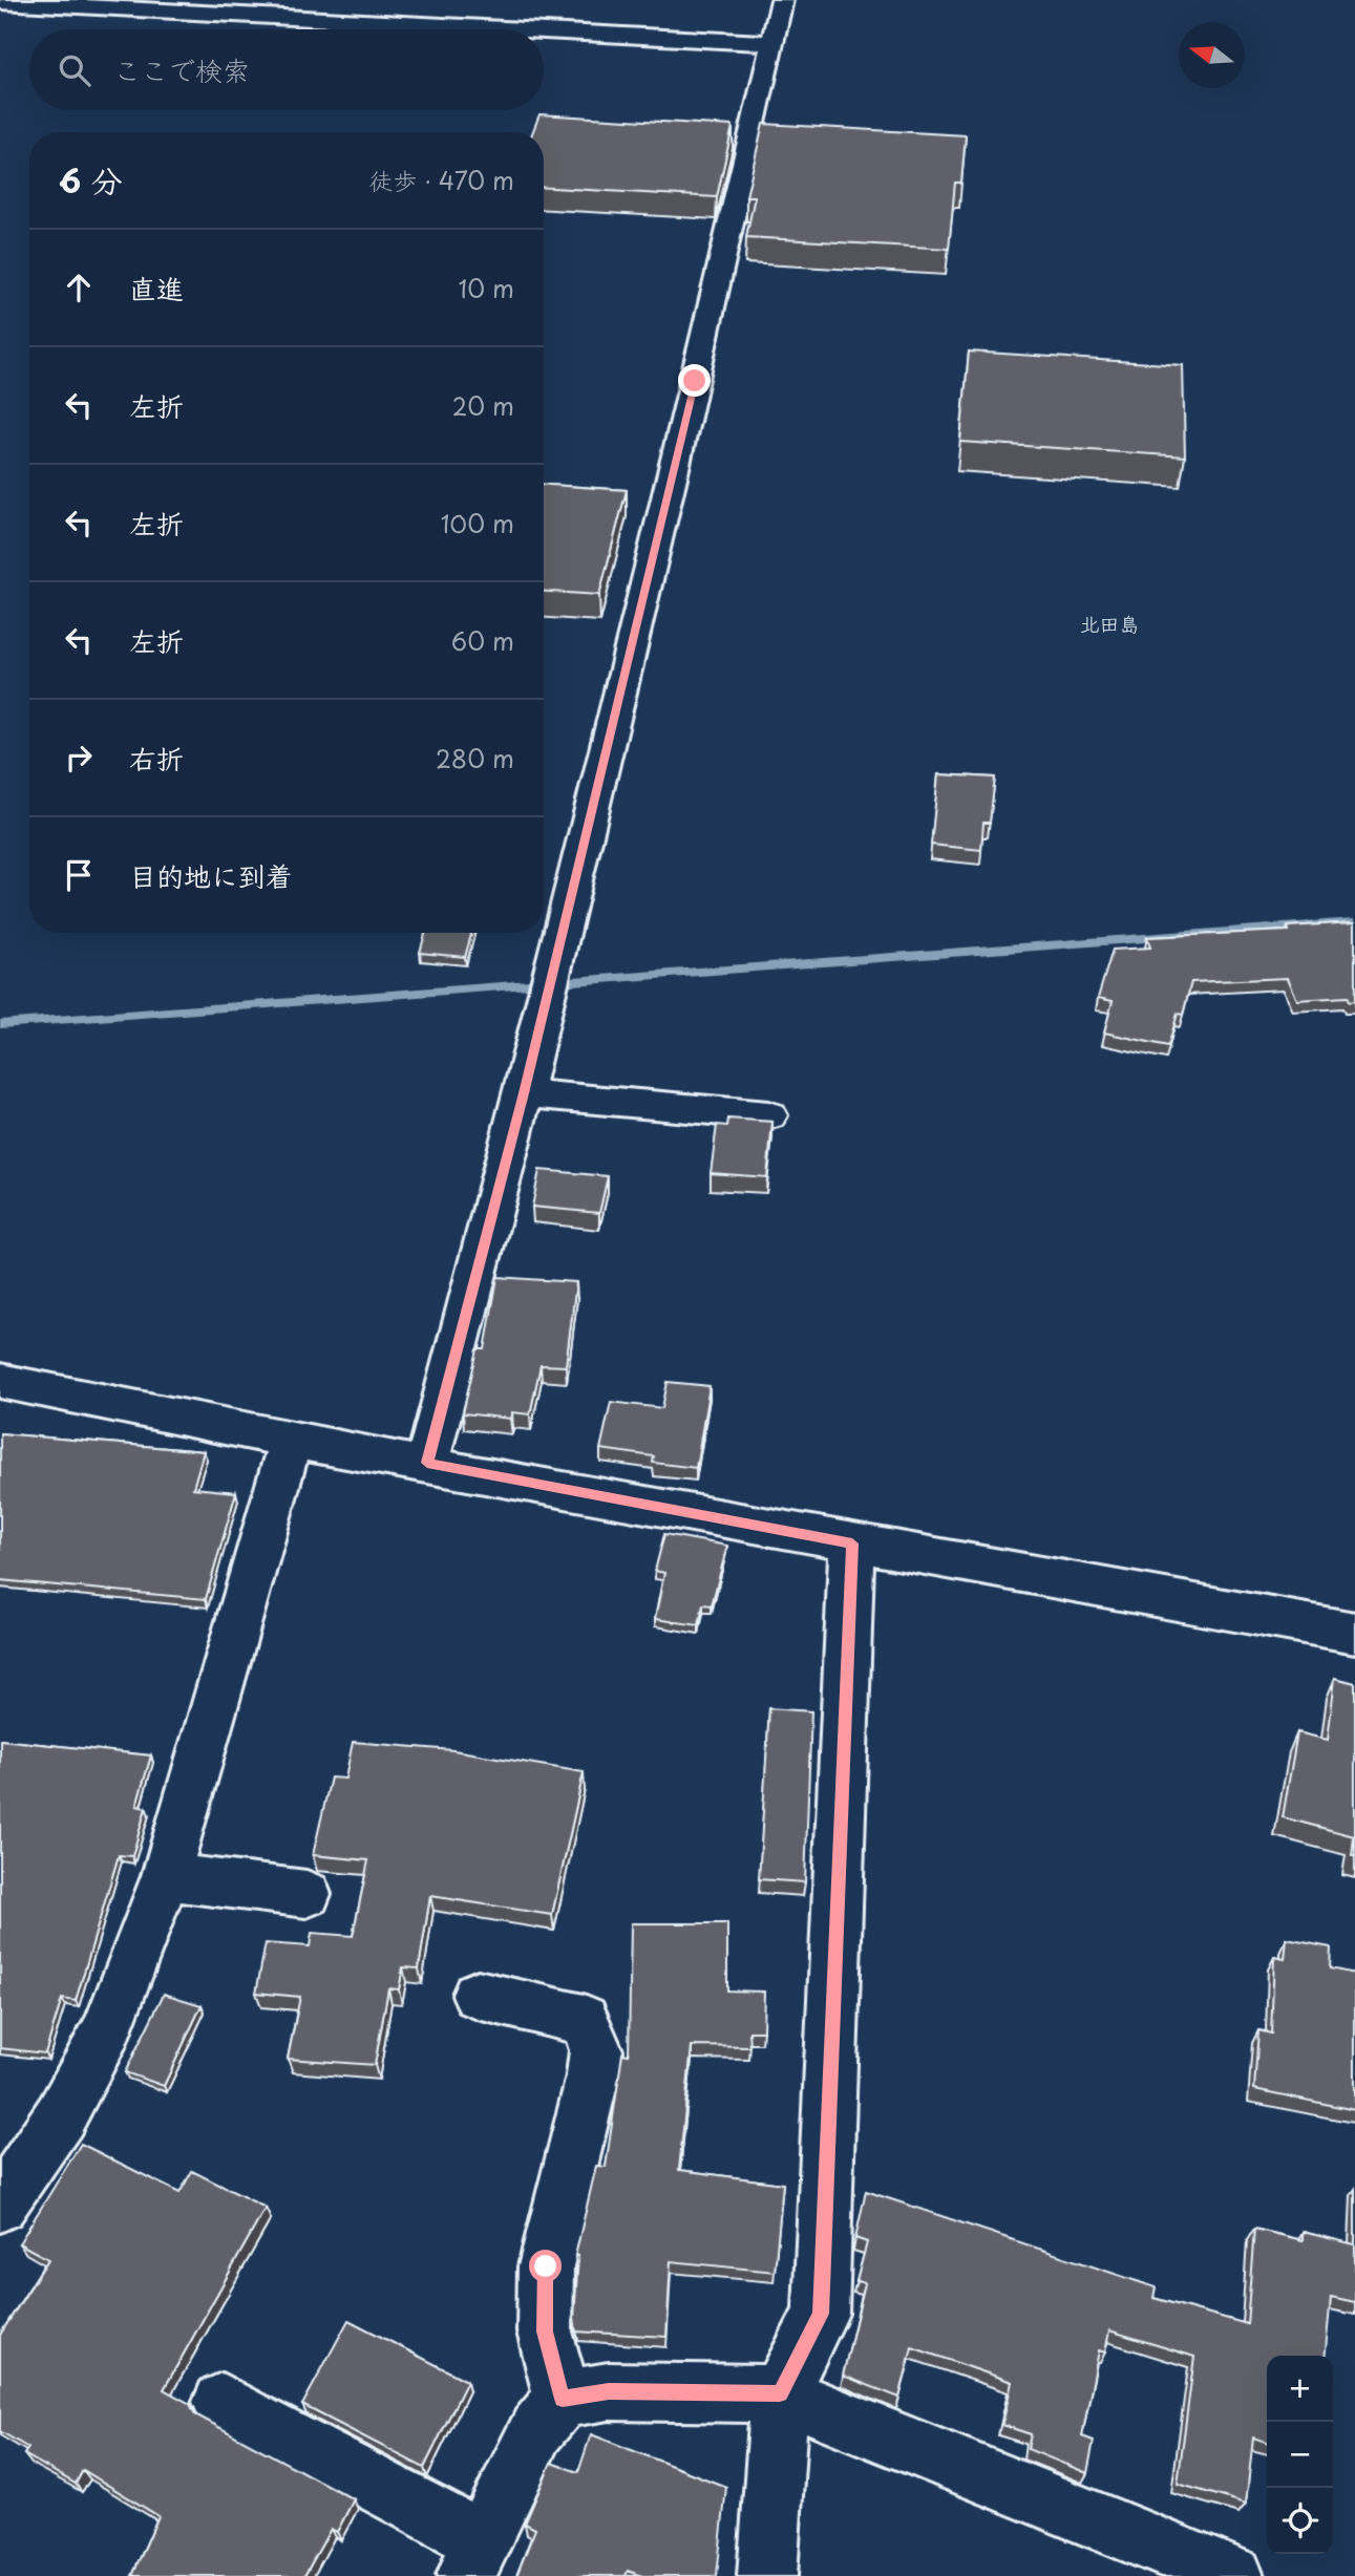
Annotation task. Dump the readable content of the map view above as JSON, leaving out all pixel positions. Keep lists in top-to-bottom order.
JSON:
{
  "districts": ["北田島"],
  "north": "left",
  "page": {
    "search": "ここで検索",
    "heading": ["6 分", "徒歩 · 470 m"],
    "list": [
      ["直進", "10 m"],
      ["左折", "20 m"],
      ["左折", "100 m"],
      ["左折", "60 m"],
      ["右折", "280 m"],
      "目的地に到着"
    ],
    "map_buttons": ["+", "−"]
  }
}
